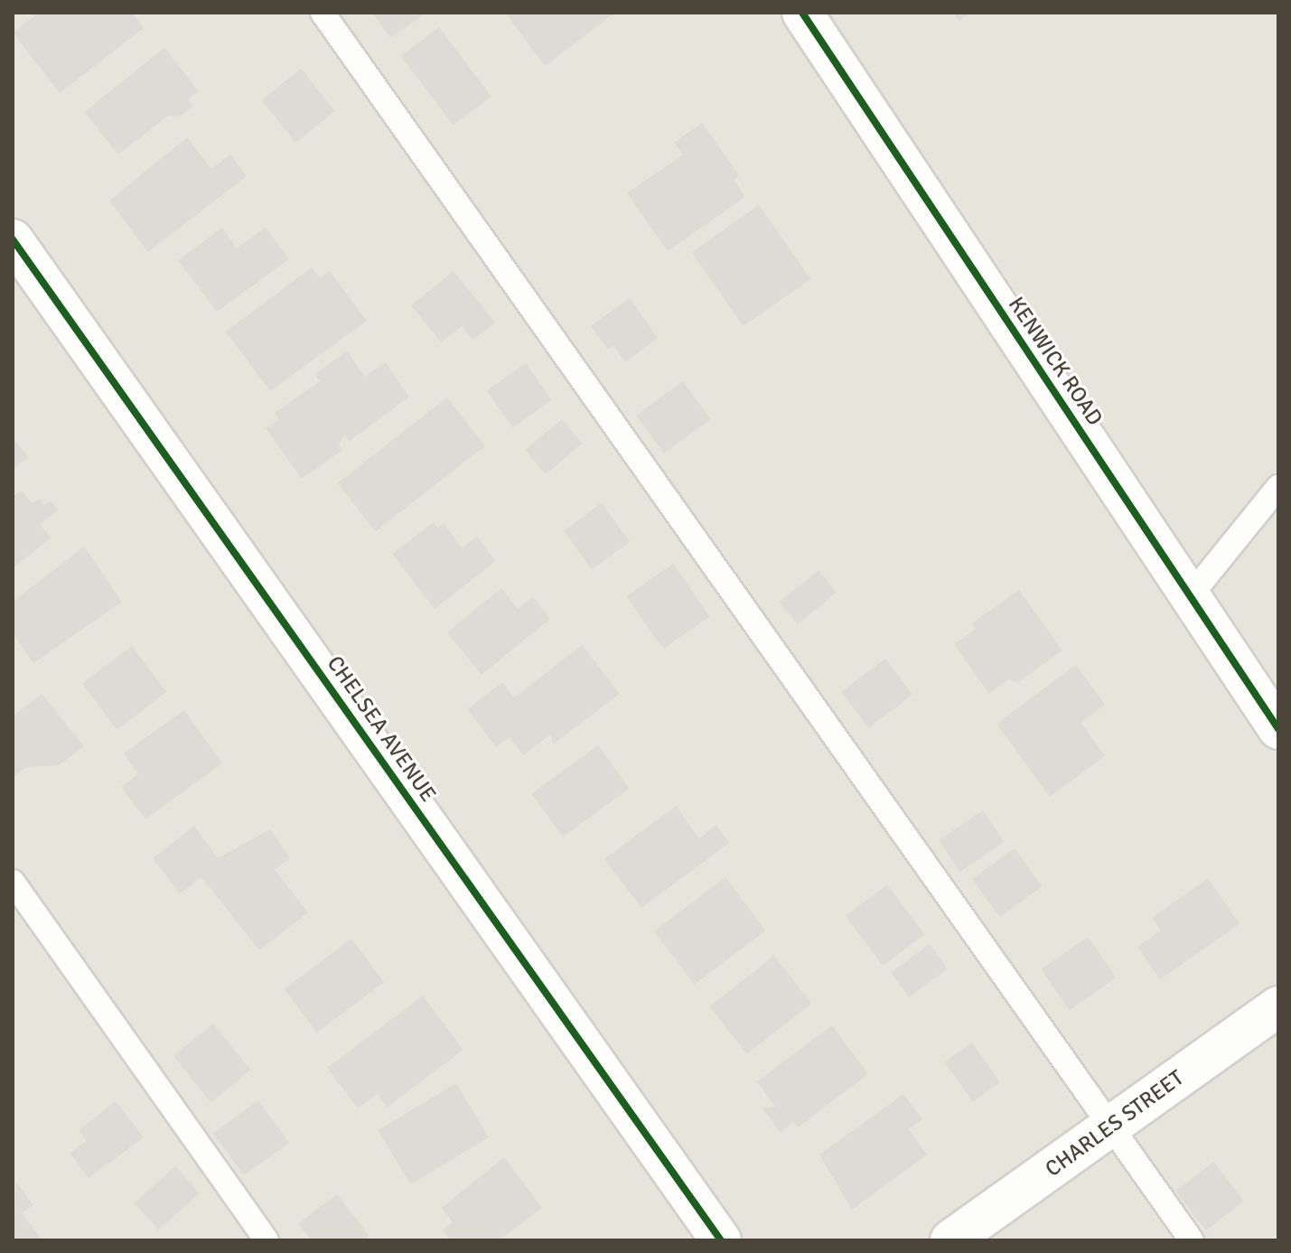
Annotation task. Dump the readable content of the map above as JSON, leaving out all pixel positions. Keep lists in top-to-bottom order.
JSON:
{
  "streets": {
    "street": ["KENWICK ROAD", "CHELSEA AVENUE", "CHARLES STREET"]
  }
}
